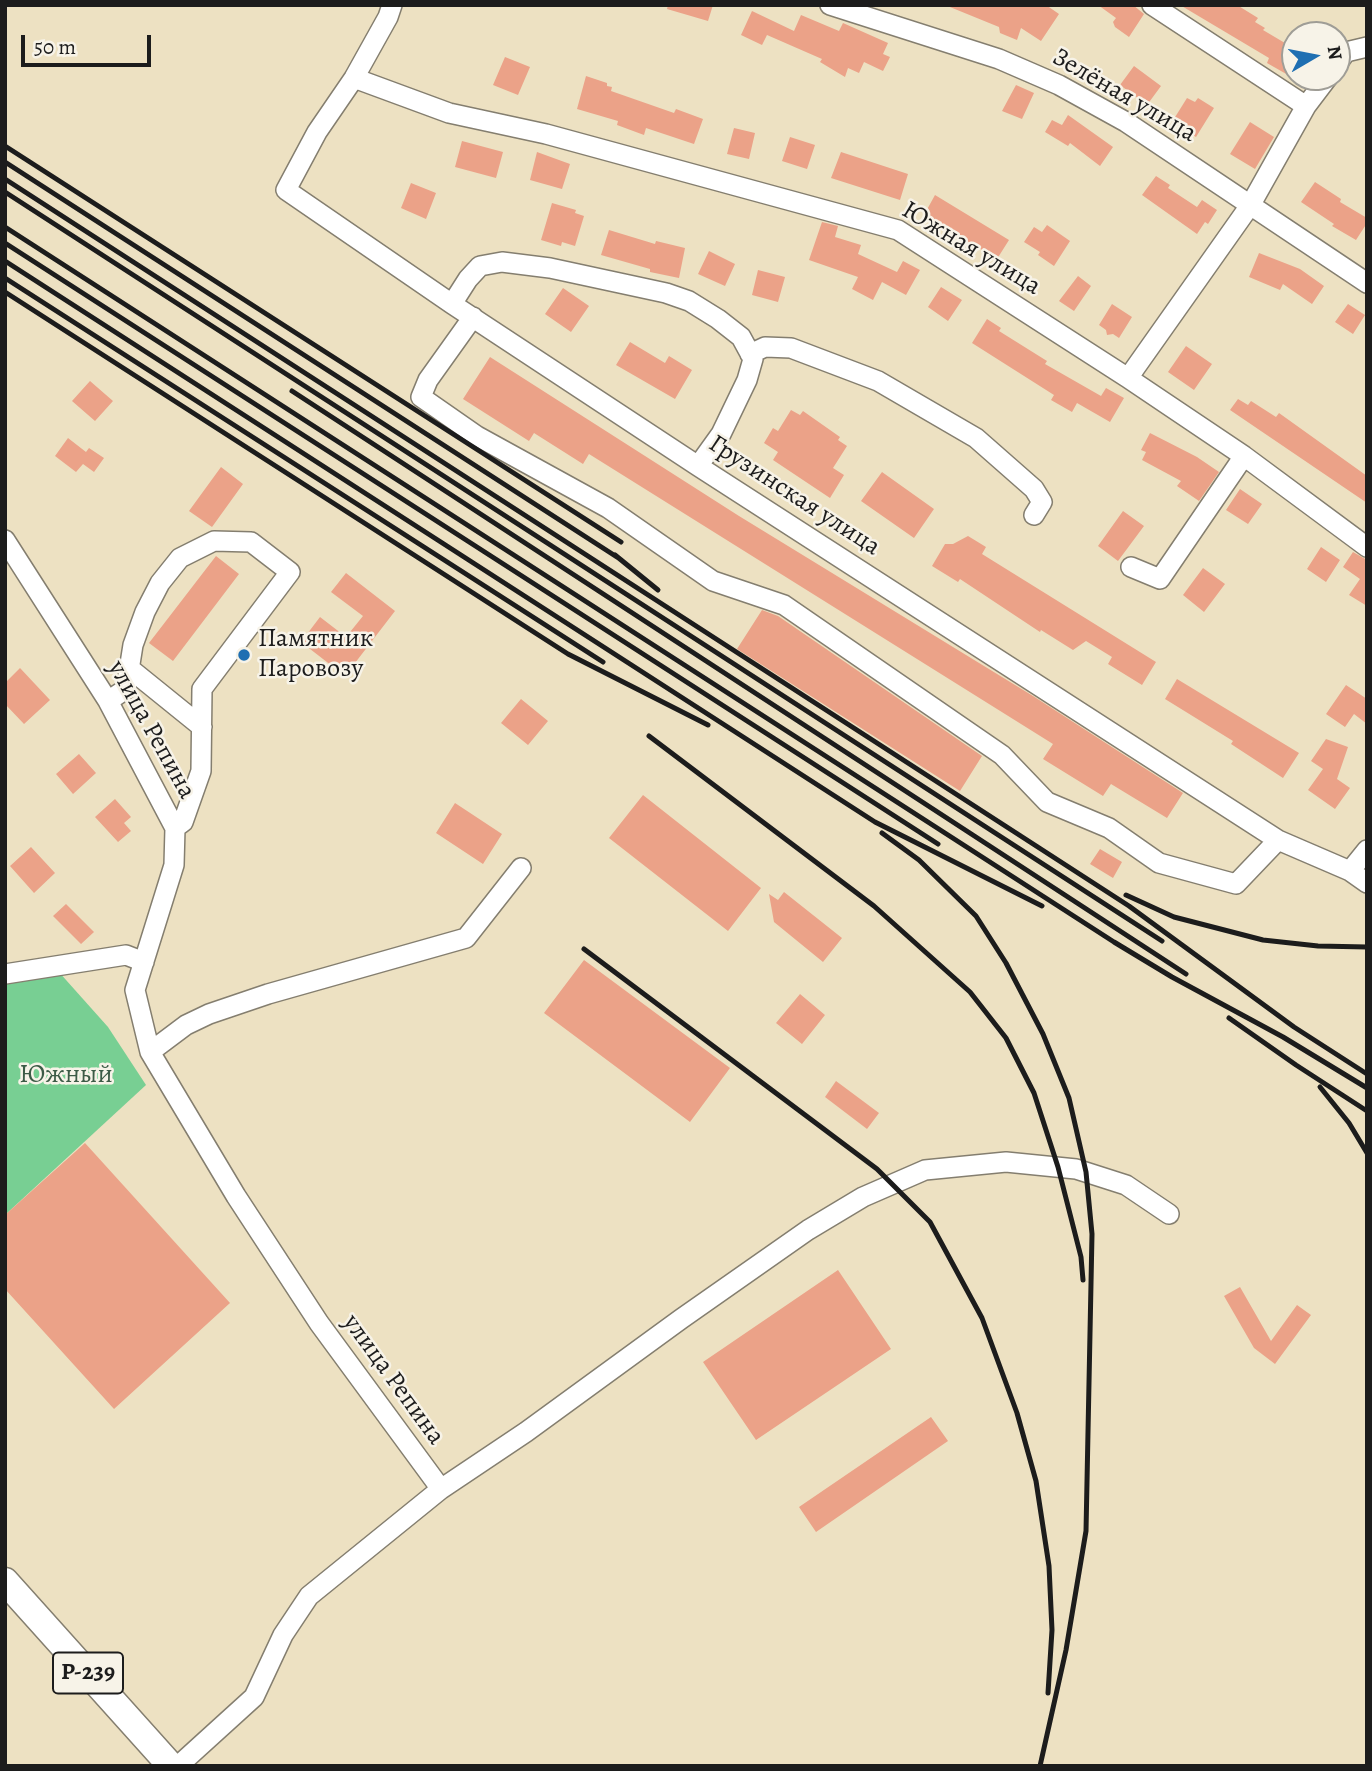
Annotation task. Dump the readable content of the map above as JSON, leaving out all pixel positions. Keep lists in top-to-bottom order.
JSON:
{
  "streets": {
    "highway": ["Р-239"],
    "street": [
      "Зелёная улица",
      "Южная улица",
      "Грузинская улица",
      "улица Репина"
    ]
  },
  "crossings": [
    ["Южная улица", "Грузинская улица"]
  ],
  "parks": ["Южный"],
  "places": ["Памятник Паровозу"],
  "scale_bar": "50 m",
  "north": "right"
}
